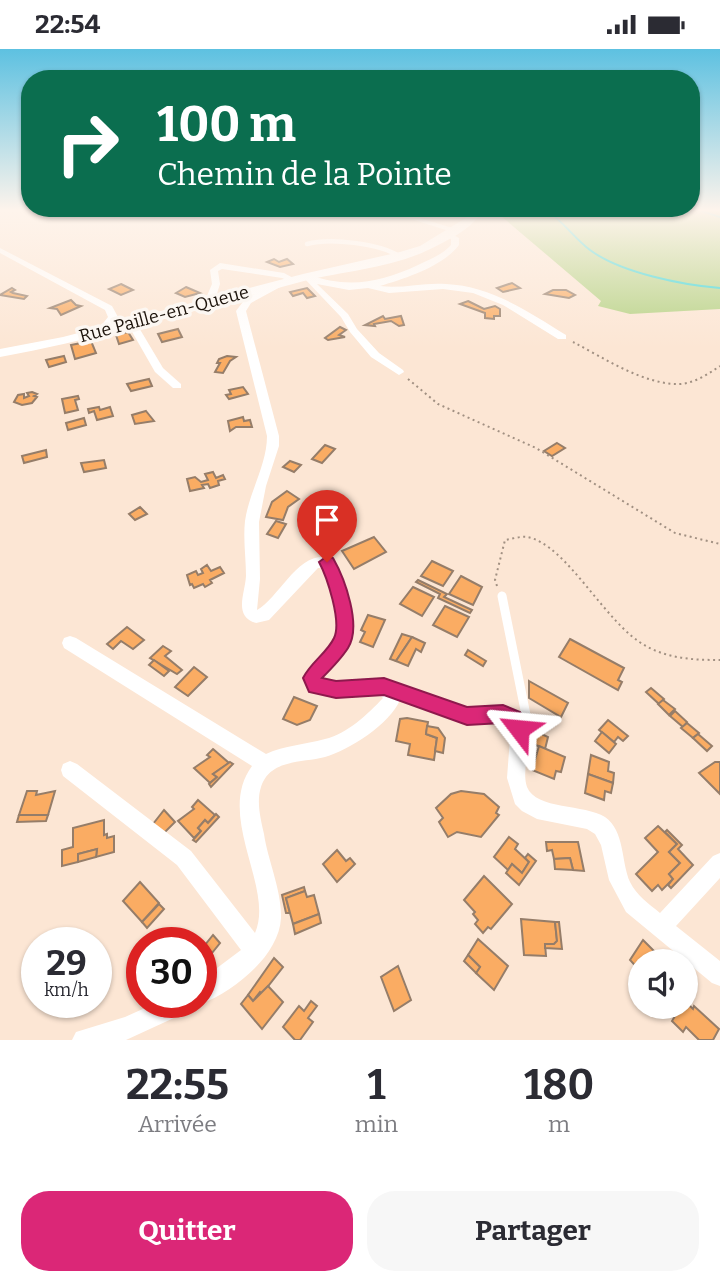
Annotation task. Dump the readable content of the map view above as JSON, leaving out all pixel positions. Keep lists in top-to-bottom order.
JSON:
{
  "streets": {
    "main road": ["Rue Paille-en-Queue"]
  },
  "page": {
    "status": "22:54",
    "turn": ["100 m", "Chemin de la Pointe"],
    "speed": "29 km/h",
    "limit": "30",
    "eta": [
      "22:55",
      "Arrivée",
      "1",
      "min",
      "180",
      "m"
    ],
    "buttons": ["Quitter", "Partager"]
  }
}
